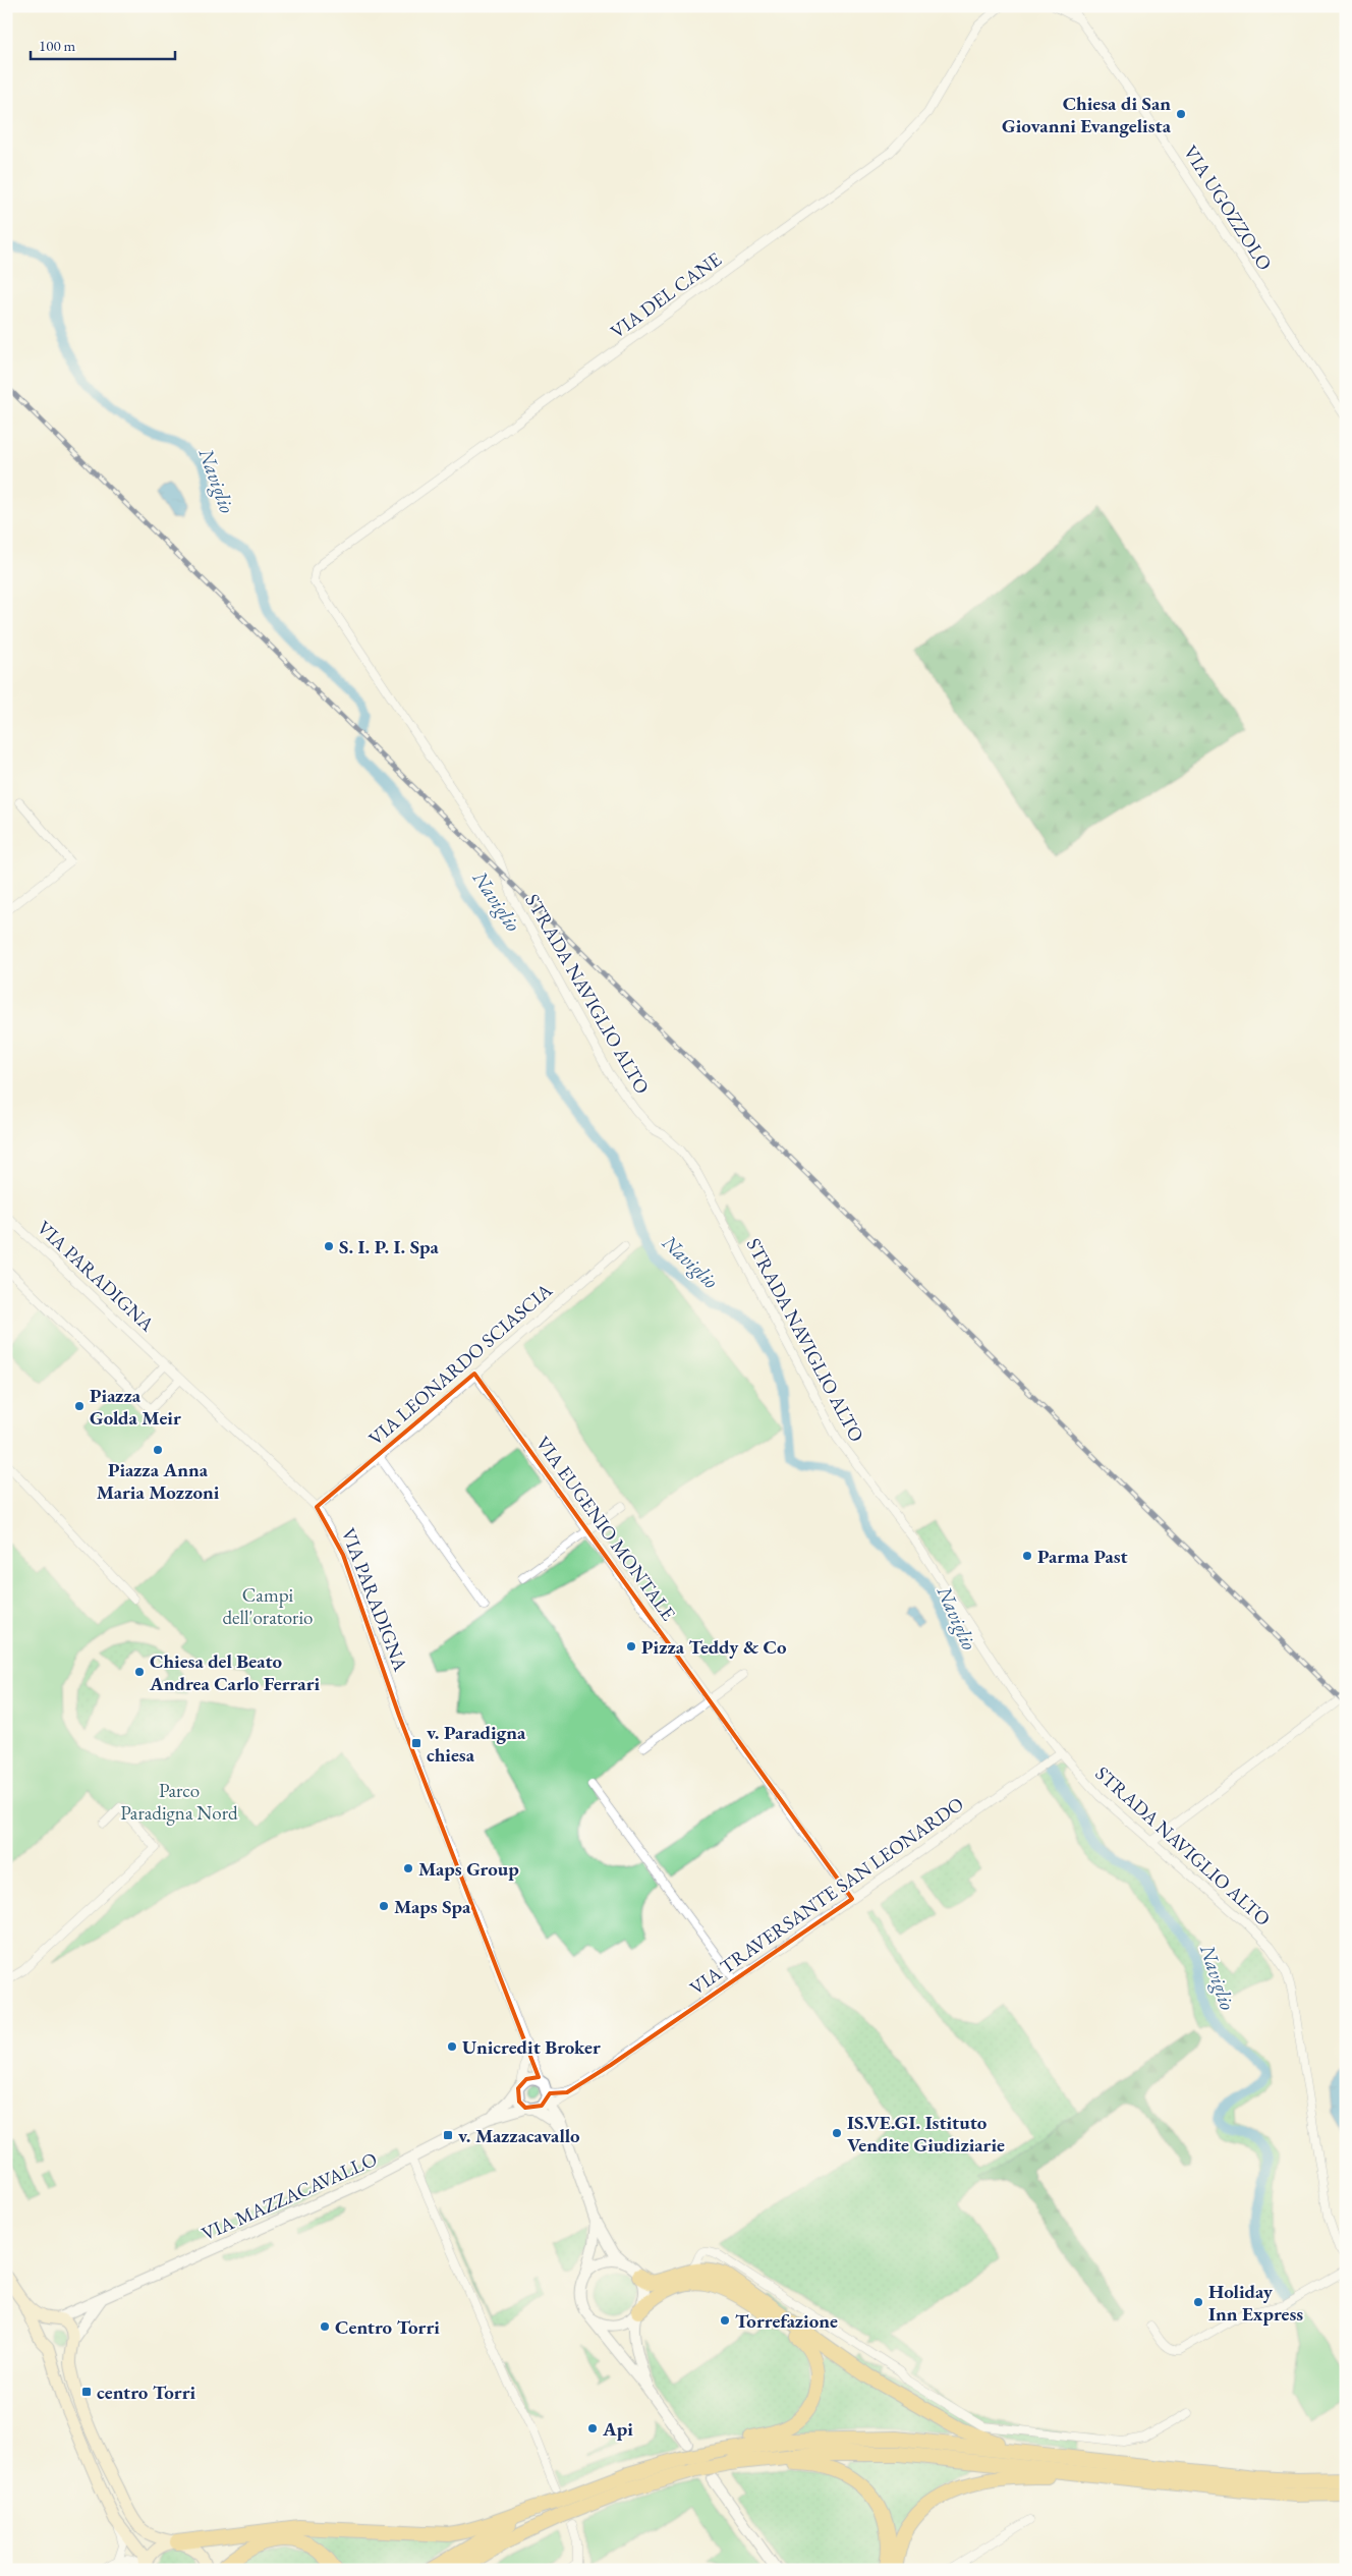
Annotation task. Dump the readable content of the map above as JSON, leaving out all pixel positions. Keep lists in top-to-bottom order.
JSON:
{
  "streets": {
    "street": [
      "VIA UGOZZOLO",
      "VIA DEL CANE",
      "STRADA NAVIGLIO ALTO",
      "VIA PARADIGNA",
      "VIA LEONARDO SCIASCIA",
      "VIA EUGENIO MONTALE",
      "VIA TRAVERSANTE SAN LEONARDO",
      "VIA MAZZACAVALLO"
    ]
  },
  "crossings": [
    ["VIA DEL CANE", "STRADA NAVIGLIO ALTO"],
    ["STRADA NAVIGLIO ALTO", "VIA TRAVERSANTE SAN LEONARDO"],
    ["VIA PARADIGNA", "VIA LEONARDO SCIASCIA"],
    ["VIA PARADIGNA", "VIA TRAVERSANTE SAN LEONARDO"],
    ["VIA PARADIGNA", "VIA MAZZACAVALLO"],
    ["VIA LEONARDO SCIASCIA", "VIA EUGENIO MONTALE"],
    ["VIA EUGENIO MONTALE", "VIA TRAVERSANTE SAN LEONARDO"],
    ["VIA TRAVERSANTE SAN LEONARDO", "VIA MAZZACAVALLO"]
  ],
  "water": ["Naviglio"],
  "parks": ["Campi dell'oratorio", "Parco Paradigna Nord"],
  "places": {
    "other": [
      "Chiesa di San Giovanni Evangelista",
      "S. I. P. I. Spa",
      "Piazza Golda Meir",
      "Piazza Anna Maria Mozzoni",
      "Parma Past",
      "Pizza Teddy & Co",
      "Chiesa del Beato Andrea Carlo Ferrari",
      "Maps Group",
      "Maps Spa",
      "Unicredit Broker",
      "IS.VE.GI. Istituto Vendite Giudiziarie",
      "Holiday Inn Express",
      "Torrefazione",
      "Centro Torri",
      "Api"
    ],
    "transit": ["v. Paradigna chiesa", "v. Mazzacavallo", "centro Torri"]
  },
  "scale_bar": "100 m"
}
